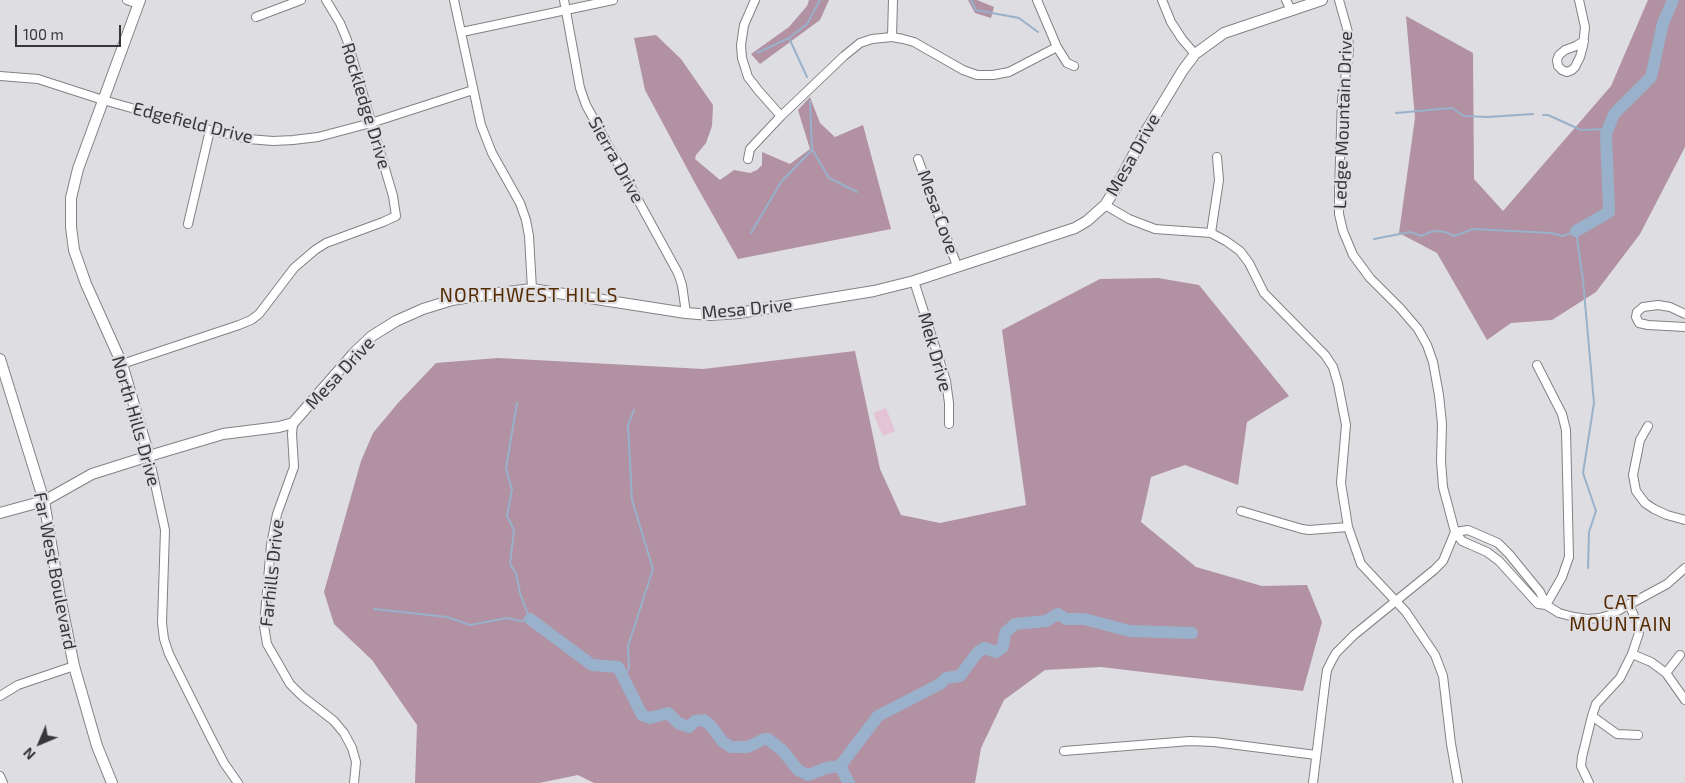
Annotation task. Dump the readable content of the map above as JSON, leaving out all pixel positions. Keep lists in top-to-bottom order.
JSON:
{
  "streets": {
    "street": [
      "Rockledge Drive",
      "Ledge Mountain Drive",
      "Edgefield Drive",
      "Mesa Drive",
      "Sierra Drive",
      "Mesa Cove",
      "Mek Drive",
      "North Hills Drive",
      "Far West Boulevard",
      "Farhills Drive"
    ]
  },
  "crossings": [
    ["Rockledge Drive", "Edgefield Drive"],
    ["Rockledge Drive", "North Hills Drive"],
    ["Edgefield Drive", "North Hills Drive"],
    ["Mesa Drive", "Sierra Drive"],
    ["Mesa Drive", "Mesa Cove"],
    ["Mesa Drive", "Mek Drive"],
    ["Mesa Drive", "North Hills Drive"],
    ["Mesa Drive", "Far West Boulevard"],
    ["Mesa Drive", "Farhills Drive"]
  ],
  "districts": ["NORTHWEST HILLS", "CAT MOUNTAIN"],
  "scale_bar": "100 m",
  "north": "bottom left"
}
